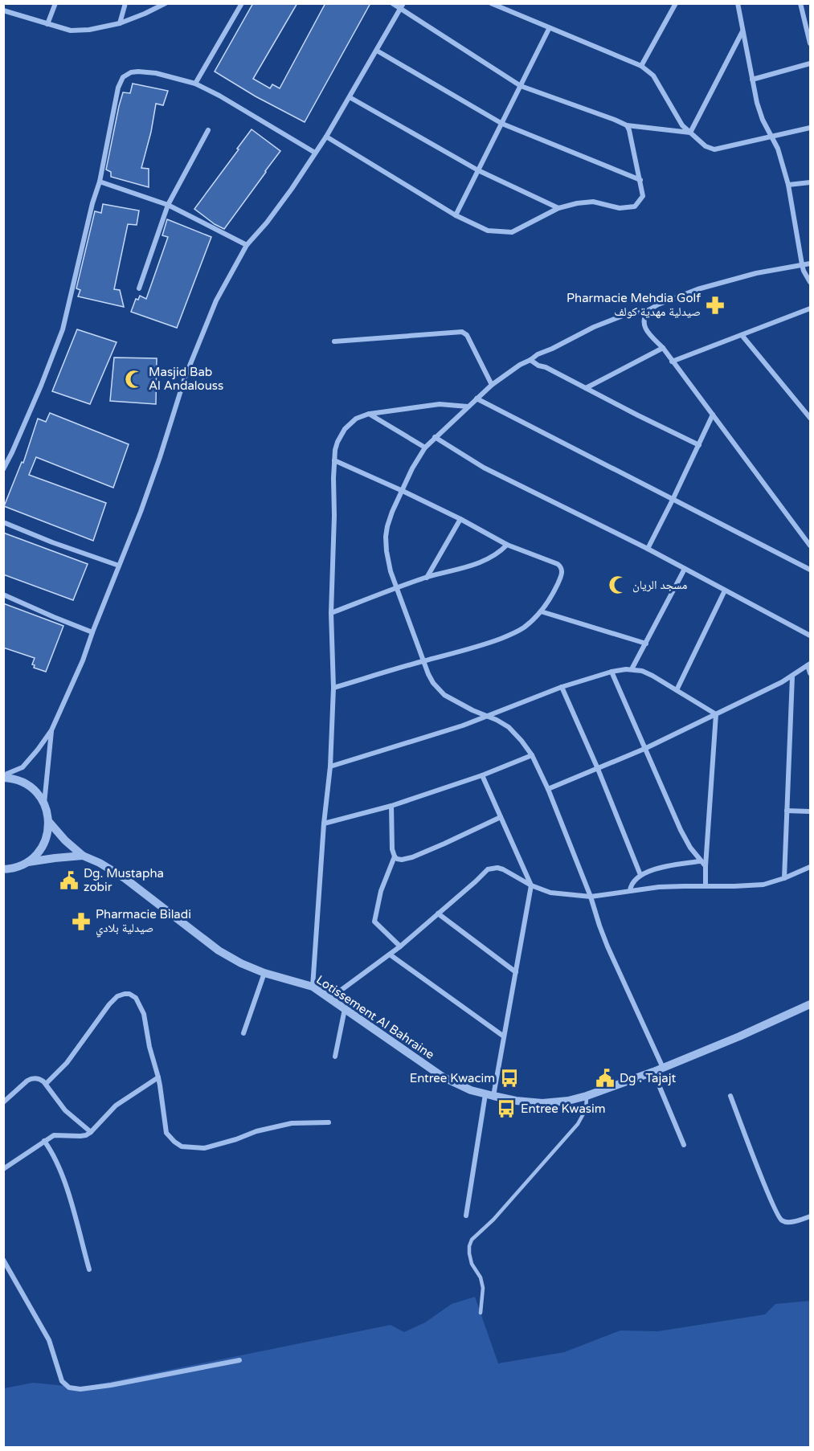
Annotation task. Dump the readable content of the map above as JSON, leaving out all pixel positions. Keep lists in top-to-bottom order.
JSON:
{
  "streets": {
    "street": ["Lotissement Al Bahraine"]
  },
  "places": {
    "pharmacy": ["Pharmacie Mehdia Golf صيدلية مهدية كولف", "Pharmacie Biladi صيدلية بلادي"],
    "mosque": ["Masjid Bab Al Andalouss", "مسجد الريان"],
    "public building": ["Dg. Mustapha zobir", "Dg . Tajajt"],
    "bus stop": ["Entree Kwacim", "Entree Kwasim"]
  }
}
